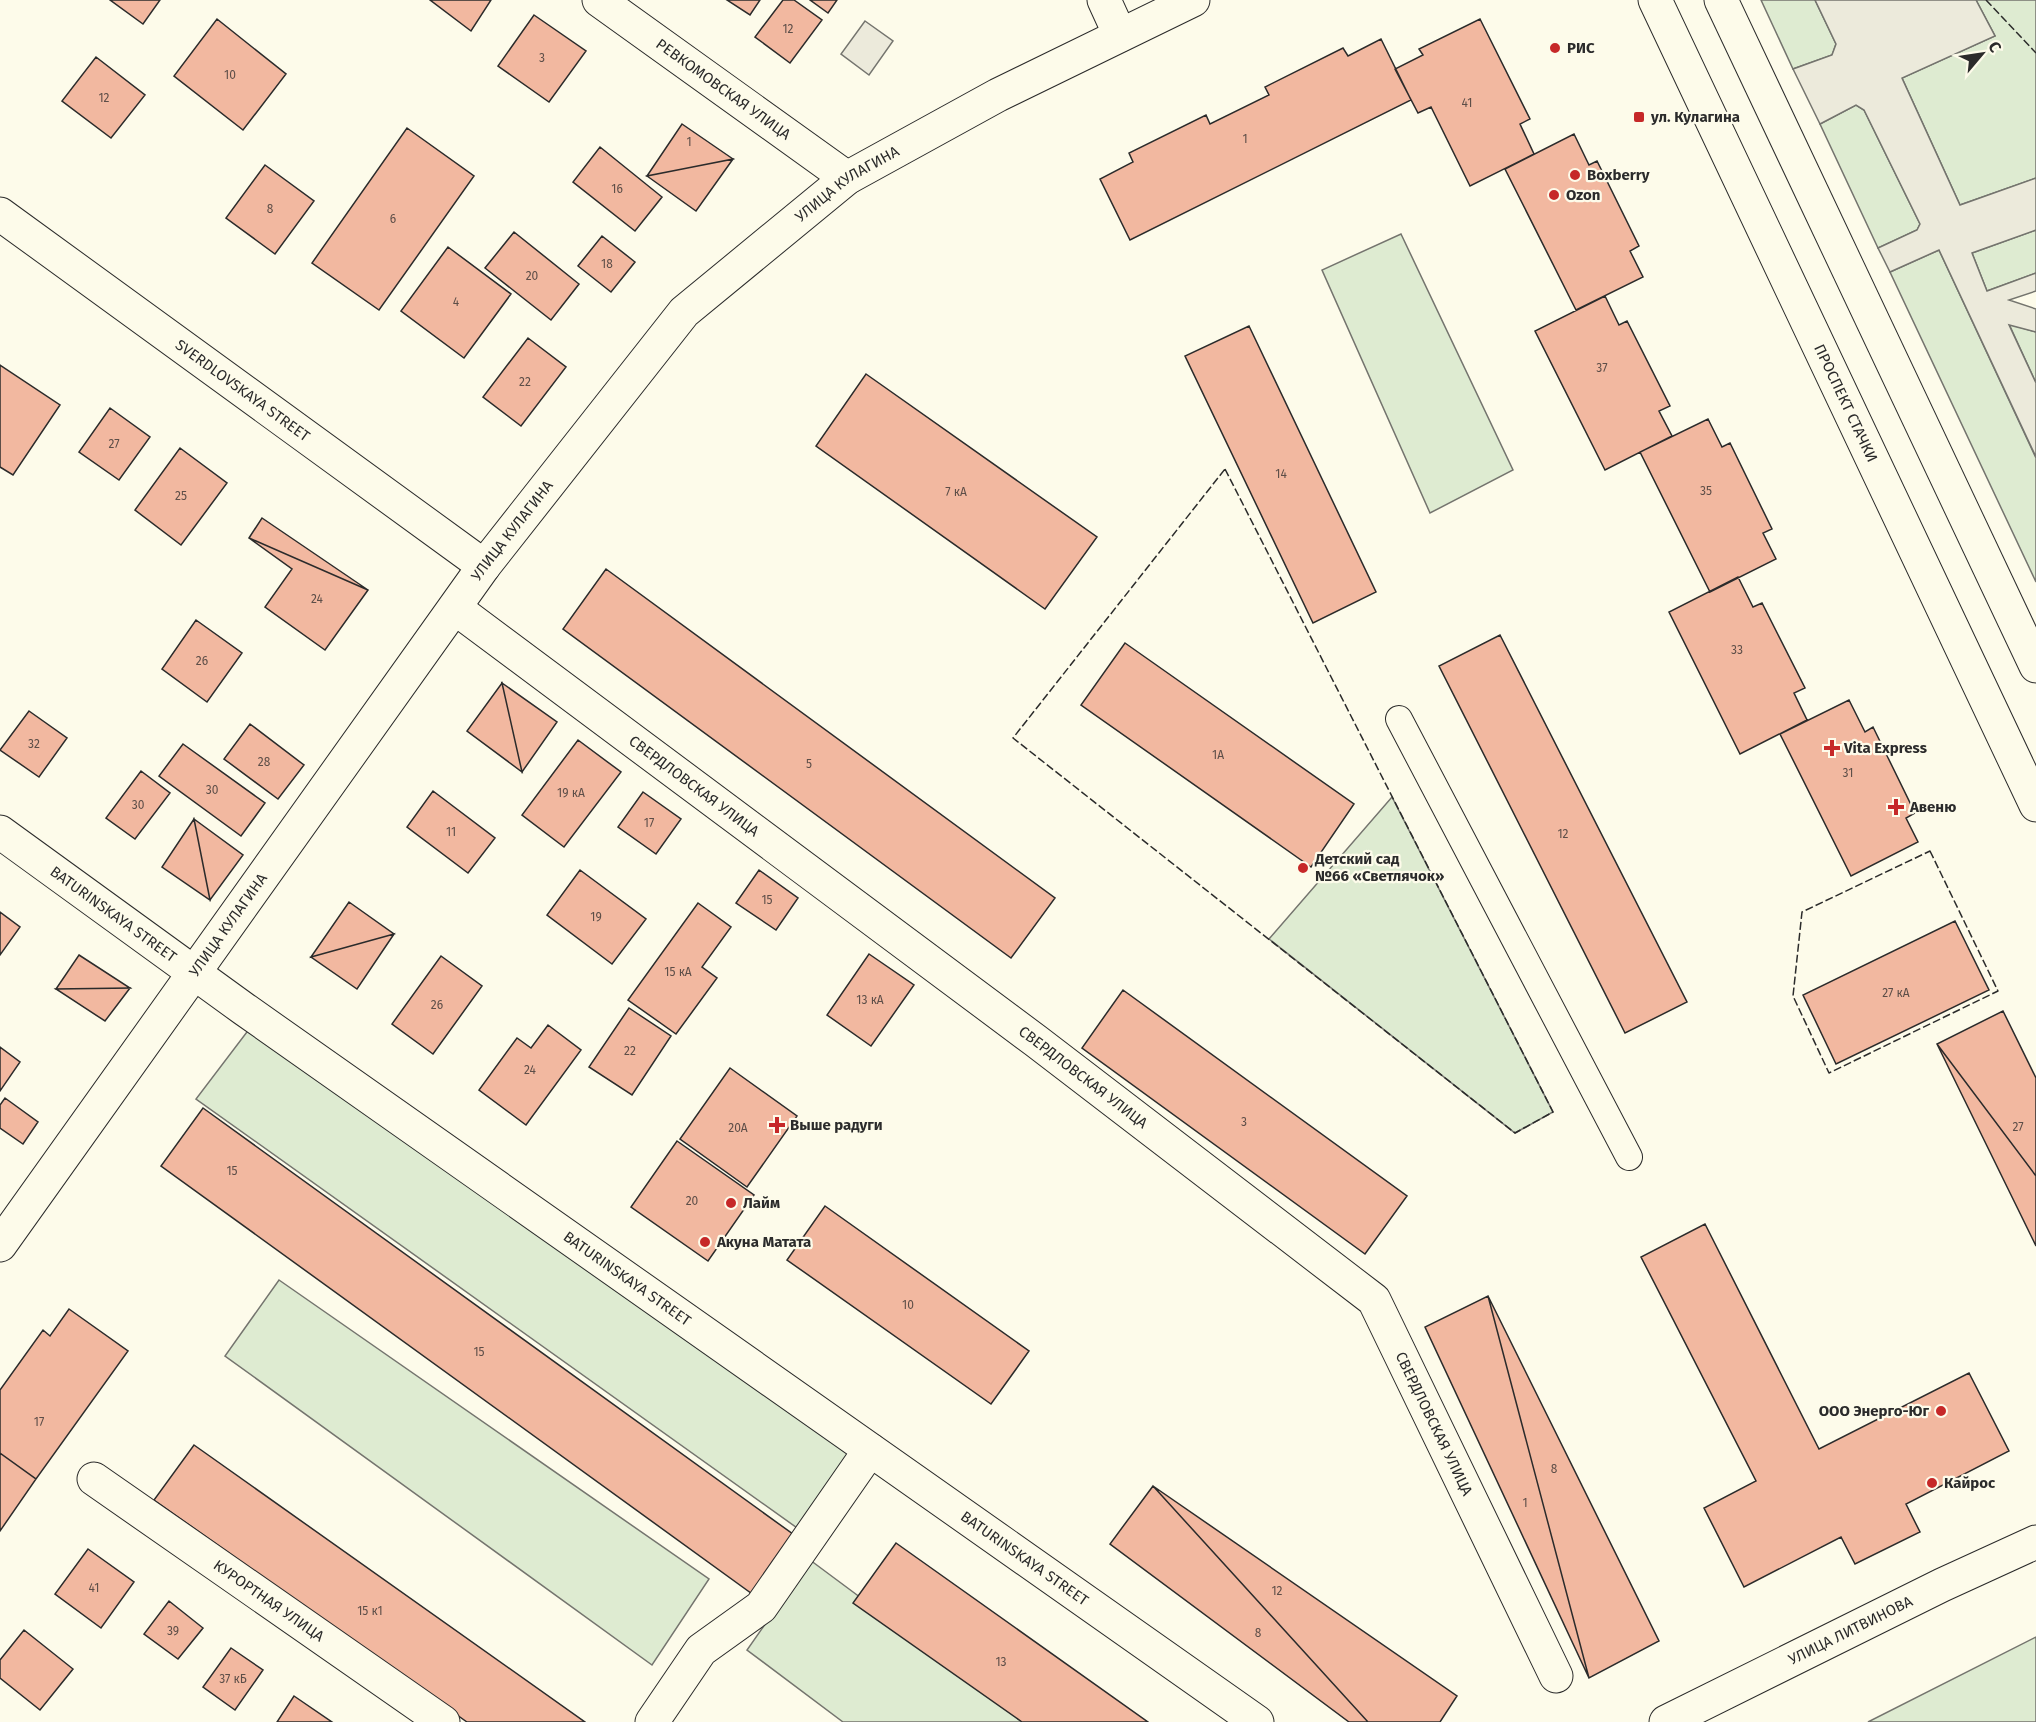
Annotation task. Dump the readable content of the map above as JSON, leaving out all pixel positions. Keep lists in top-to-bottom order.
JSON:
{
  "streets": {
    "street": [
      "РЕВКОМОВСКАЯ УЛИЦА",
      "УЛИЦА КУЛАГИНА",
      "SVERDLOVSKAYA STREET",
      "ПРОСПЕКТ СТАЧКИ",
      "СВЕРДЛОВСКАЯ УЛИЦА",
      "BATURINSKAYA STREET",
      "КУРОРТНАЯ УЛИЦА",
      "УЛИЦА ЛИТВИНОВА"
    ]
  },
  "crossings": [
    ["РЕВКОМОВСКАЯ УЛИЦА", "УЛИЦА КУЛАГИНА"],
    ["УЛИЦА КУЛАГИНА", "SVERDLOVSKAYA STREET"],
    ["УЛИЦА КУЛАГИНА", "СВЕРДЛОВСКАЯ УЛИЦА"],
    ["УЛИЦА КУЛАГИНА", "BATURINSKAYA STREET"]
  ],
  "places": {
    "other": [
      "РИС",
      "Boxberry",
      "Ozon",
      "Детский сад №66 «Светлячок»",
      "Лайм",
      "Акуна Матата",
      "ООО Энерго-Юг",
      "Кайрос"
    ],
    "transit": ["ул. Кулагина"],
    "health": ["Vita Express", "Авеню", "Выше радуги"]
  },
  "house_numbers": [
    "12",
    "3",
    "10",
    "12",
    "41",
    "1",
    "1",
    "16",
    "8",
    "6",
    "18",
    "20",
    "4",
    "37",
    "22",
    "27",
    "14",
    "35",
    "7 кА",
    "25",
    "24",
    "33",
    "26",
    "32",
    "1А",
    "28",
    "5",
    "31",
    "30",
    "19 кА",
    "30",
    "17",
    "11",
    "12",
    "15",
    "19",
    "15 кА",
    "27 кА",
    "13 кА",
    "26",
    "22",
    "24",
    "3",
    "27",
    "20А",
    "15",
    "20",
    "10",
    "15",
    "17",
    "8",
    "1",
    "41",
    "12",
    "15 к1",
    "39",
    "8",
    "13",
    "37 кБ"
  ],
  "north": "top right"
}
